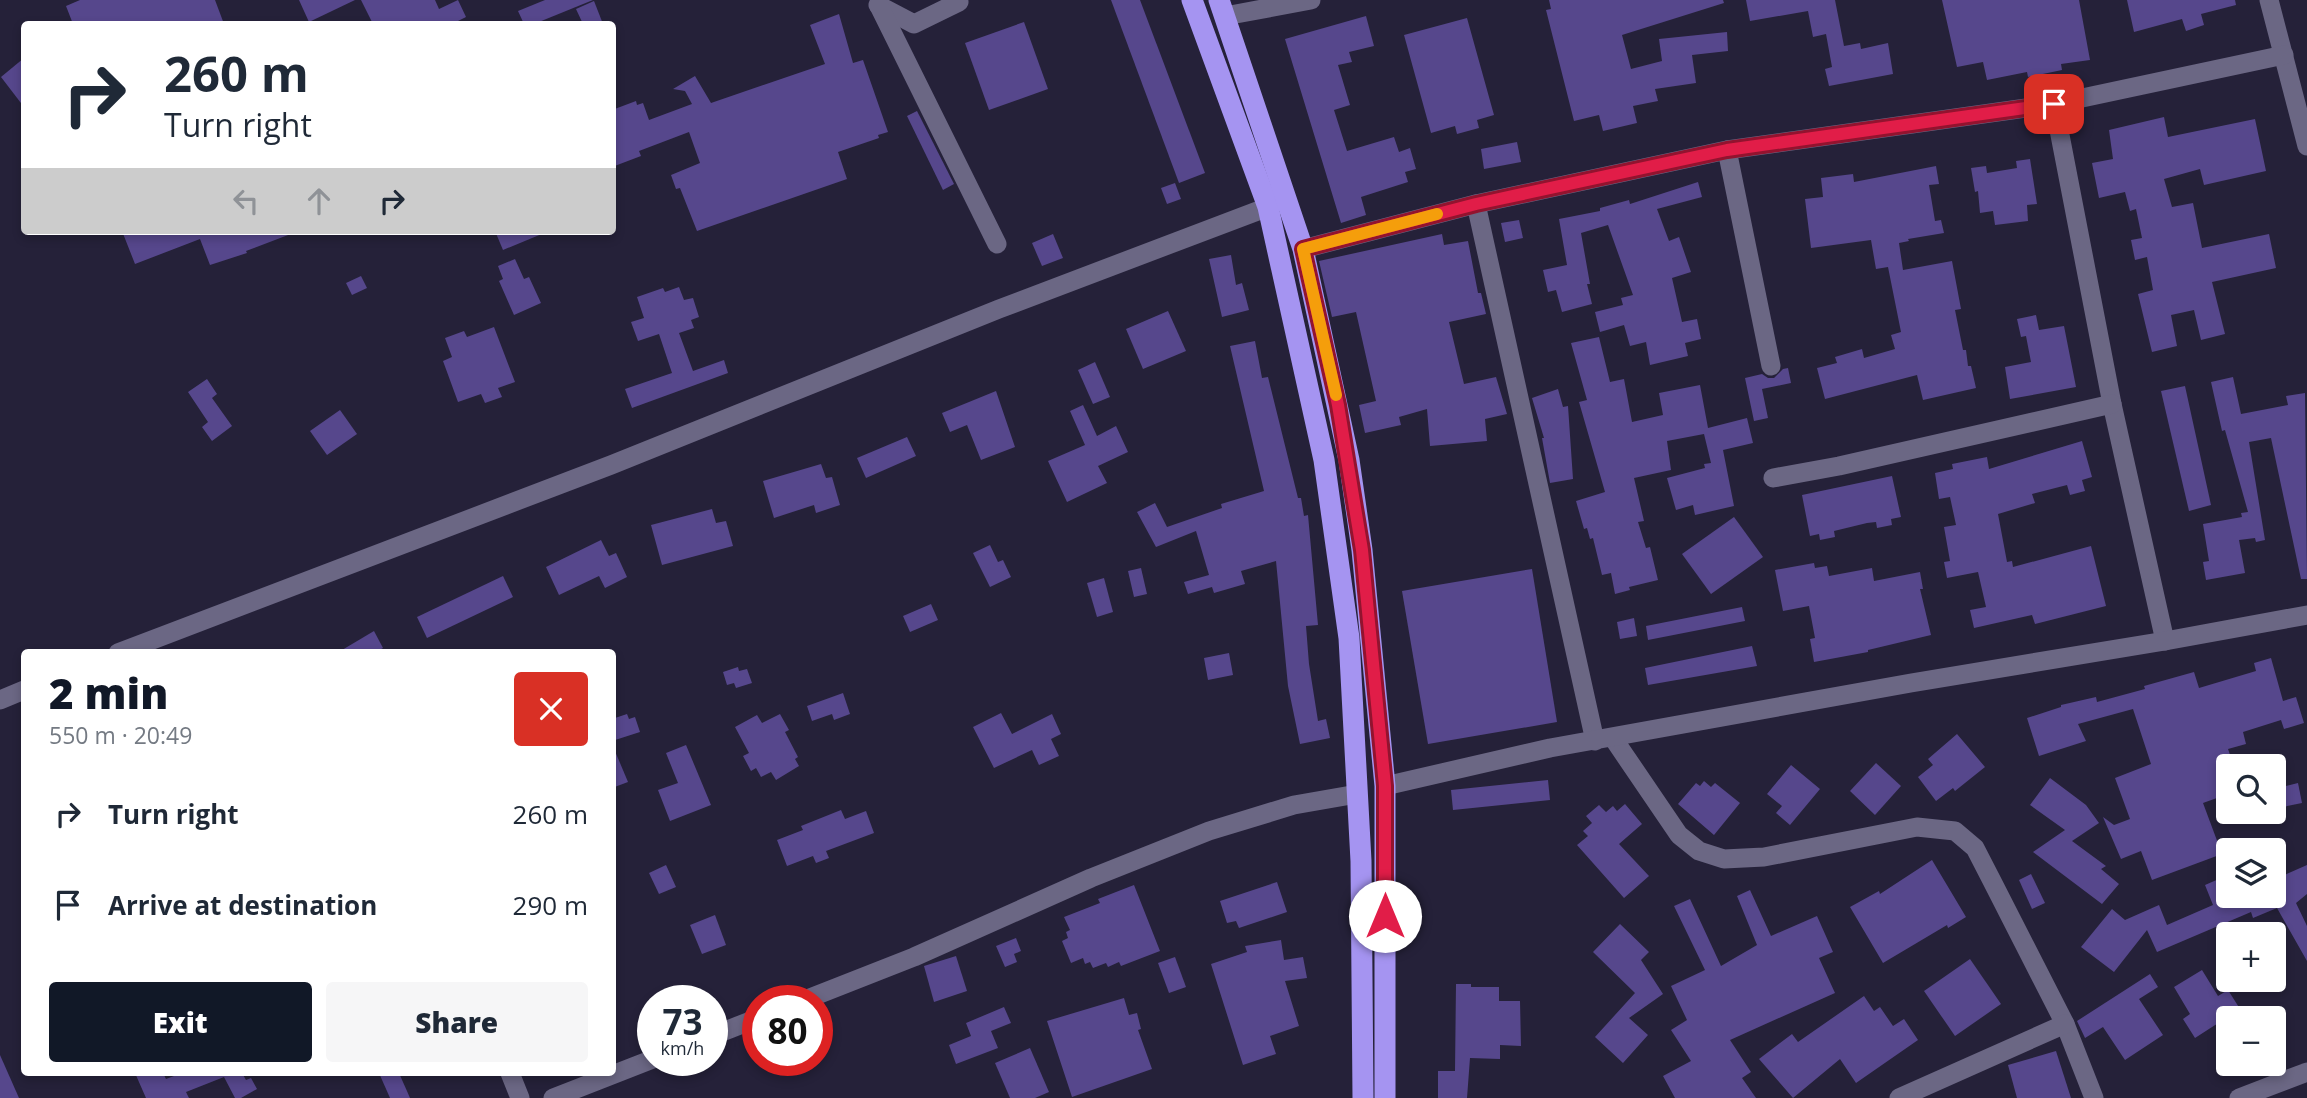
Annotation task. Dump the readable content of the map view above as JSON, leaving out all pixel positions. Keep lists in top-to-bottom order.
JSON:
{
  "page": {
    "turn": ["260 m", "Turn right"],
    "heading": ["2 min", "550 m · 20:49"],
    "map_buttons": ["+", "−"],
    "list": [
      {
        "name": "Turn right",
        "value": "260 m"
      },
      {
        "name": "Arrive at destination",
        "value": "290 m"
      }
    ],
    "buttons": ["Exit", "Share"],
    "speed": "73 km/h",
    "limit": "80"
  }
}
